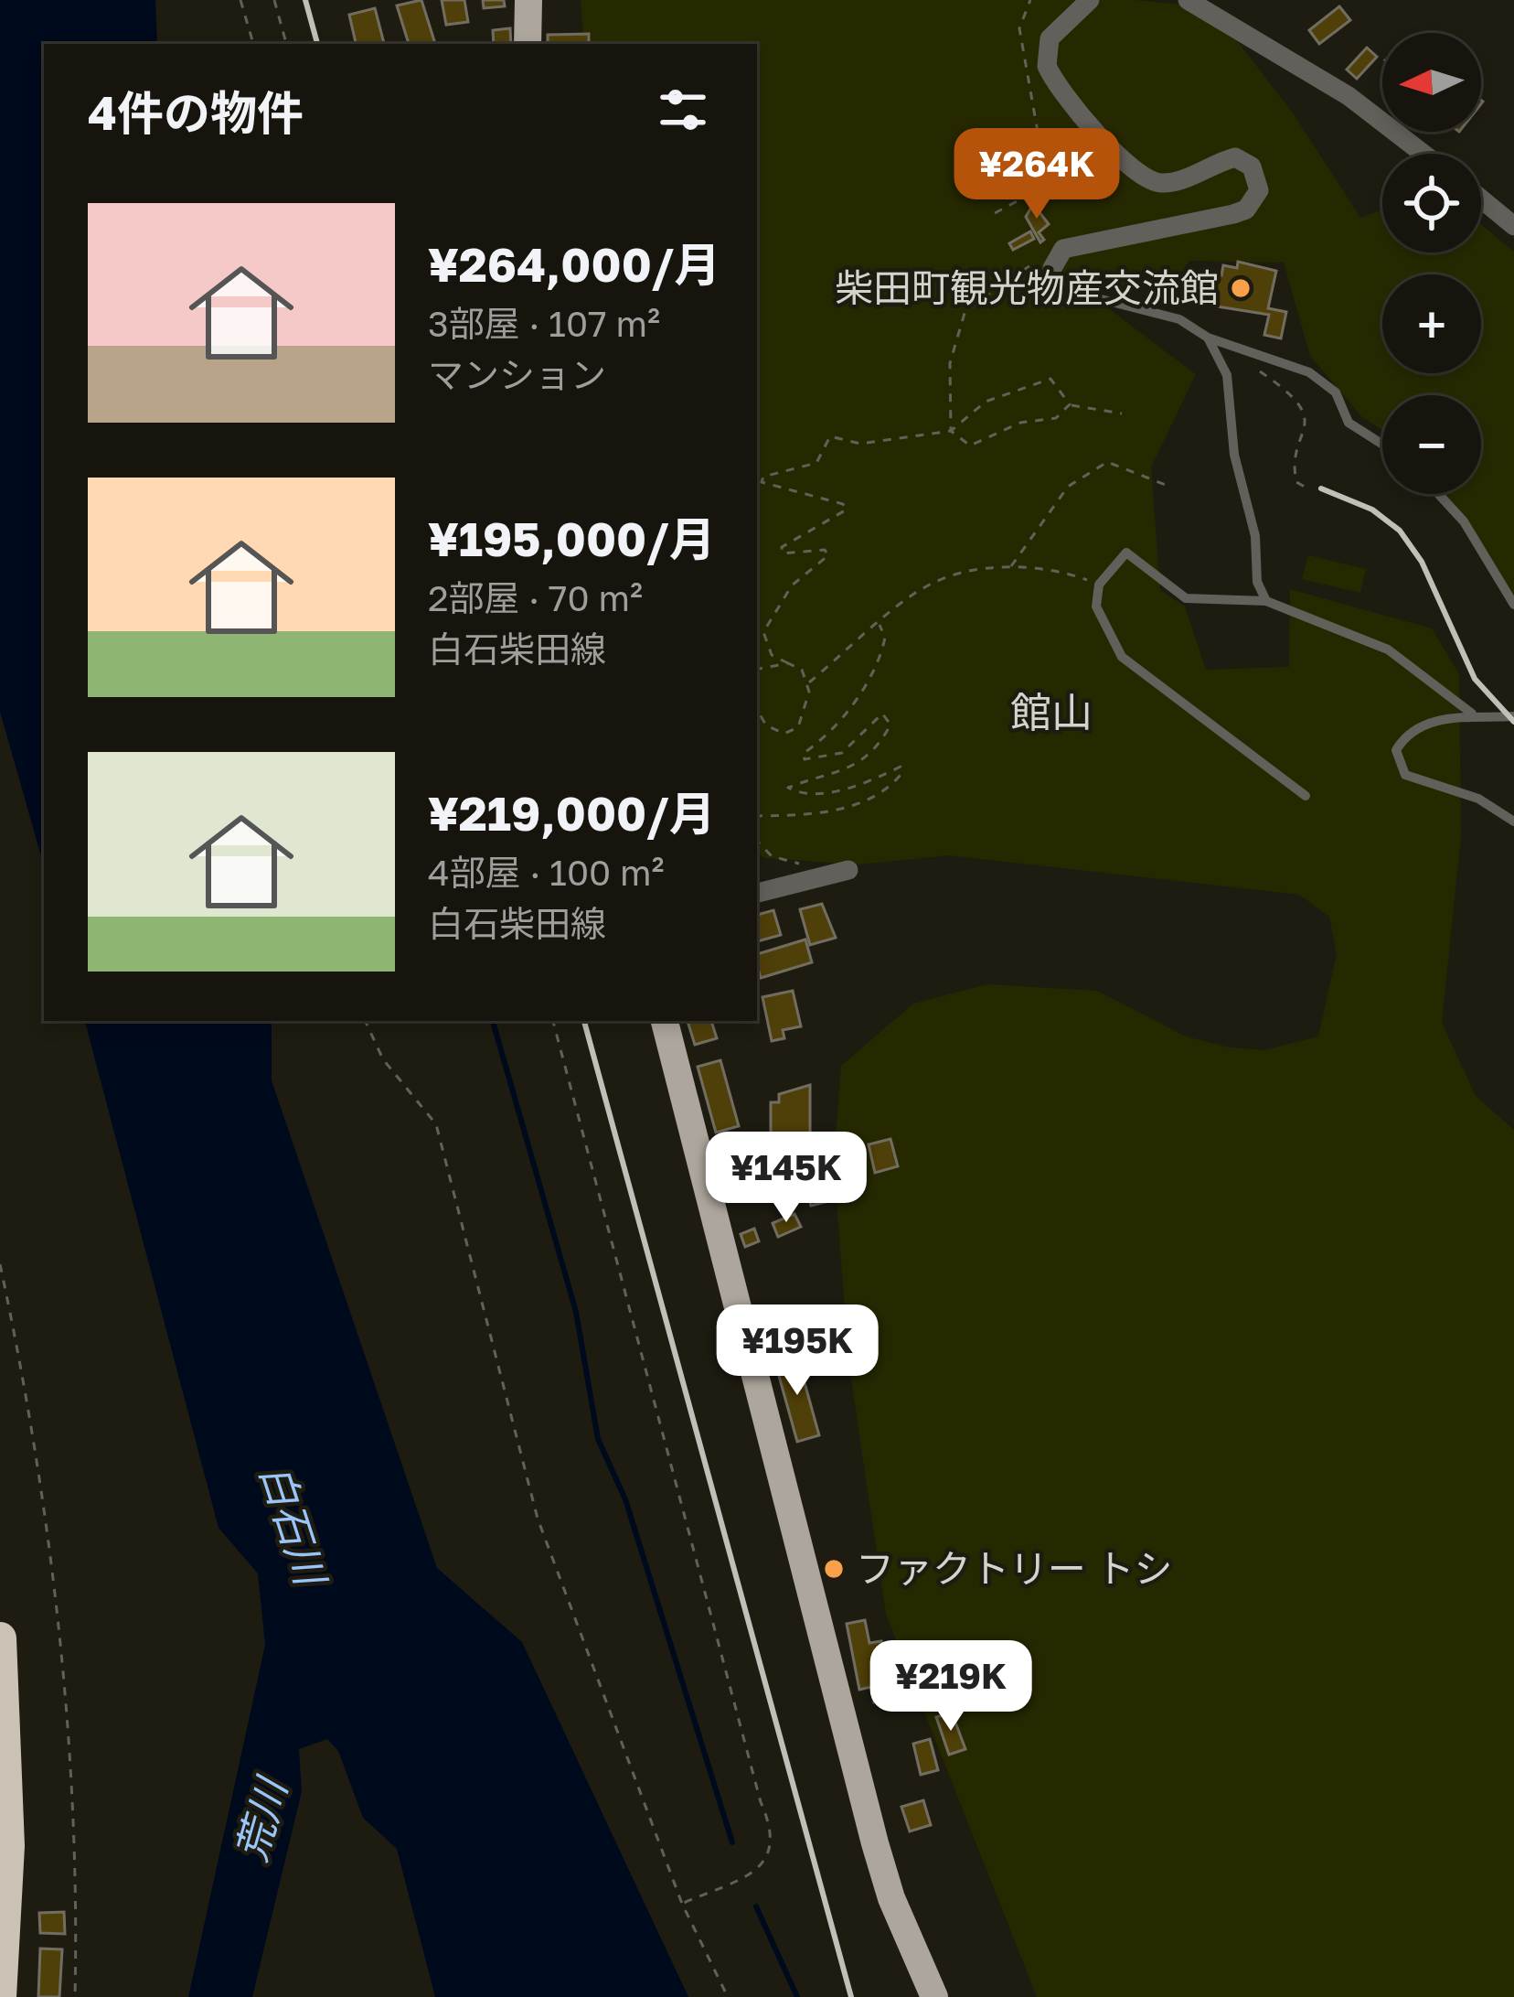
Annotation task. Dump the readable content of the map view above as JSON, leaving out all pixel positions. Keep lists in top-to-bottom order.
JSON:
{
  "districts": ["館山"],
  "water": ["白石川", "荒川"],
  "places": ["柴田町観光物産交流館", "ファクトリー トシ"],
  "north": "left",
  "page": {
    "map_buttons": ["+", "−"],
    "heading": "4件の物件",
    "price": [
      "¥264K",
      "¥145K",
      "¥195K",
      "¥219K"
    ],
    "list": [
      {
        "name": "¥264,000/月",
        "note": "3部屋 · 107 m² · マンション"
      },
      {
        "name": "¥195,000/月",
        "note": "2部屋 · 70 m² · 白石柴田線"
      },
      {
        "name": "¥219,000/月",
        "note": "4部屋 · 100 m² · 白石柴田線"
      }
    ]
  }
}
